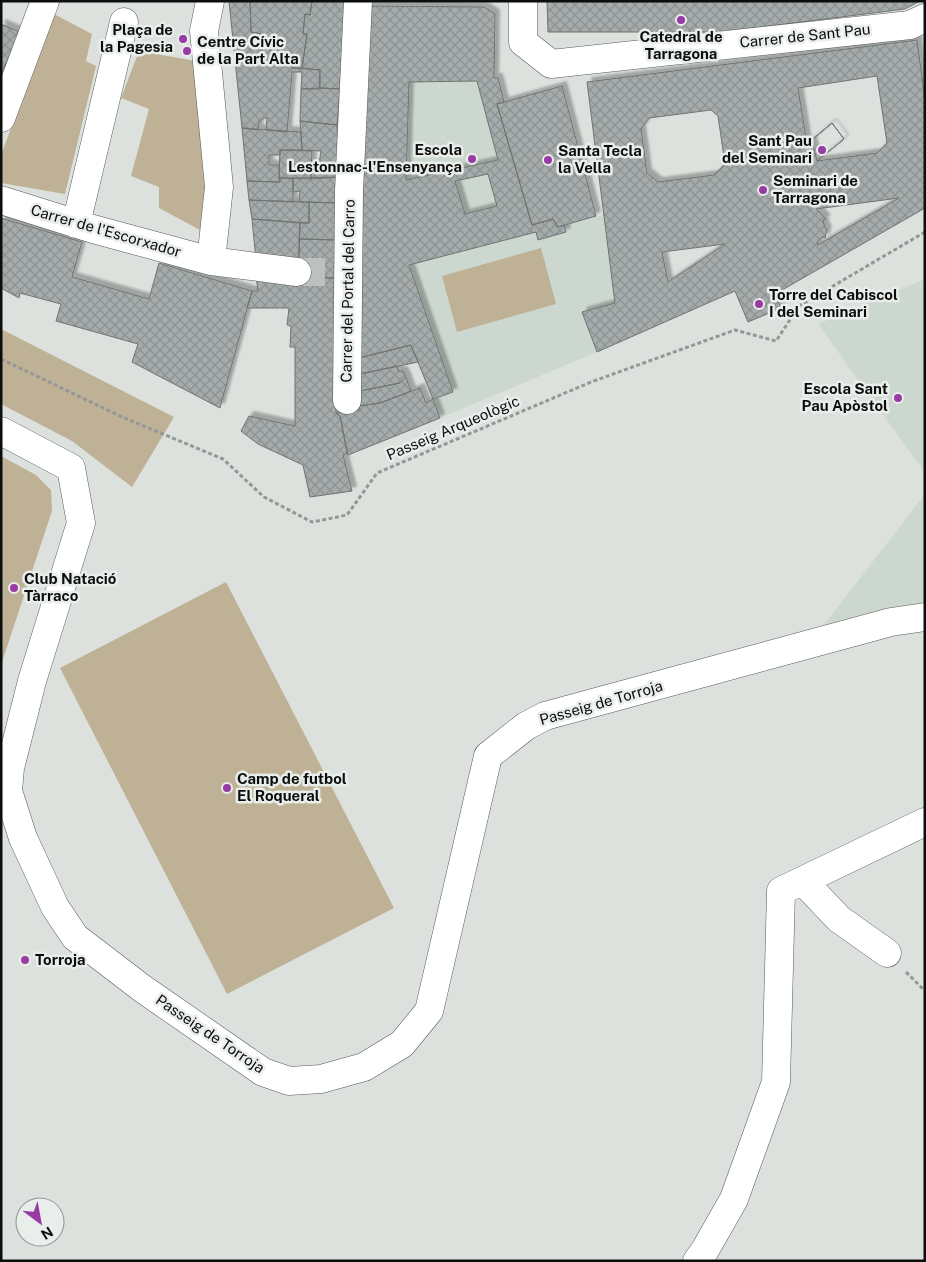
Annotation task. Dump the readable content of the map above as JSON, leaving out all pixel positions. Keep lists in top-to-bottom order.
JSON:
{
  "streets": {
    "street": [
      "Carrer de Sant Pau",
      "Carrer de l'Escorxador",
      "Carrer del Portal del Carro",
      "Passeig de Torroja"
    ],
    "path": ["Passeig Arqueològic"]
  },
  "places": [
    "Catedral de Tarragona",
    "Plaça de la Pagesia",
    "Centre Cívic de la Part Alta",
    "Sant Pau del Seminari",
    "Escola Lestonnac-l'Ensenyança",
    "Santa Tecla la Vella",
    "Seminari de Tarragona",
    "Torre del Cabiscol I del Seminari",
    "Escola Sant Pau Apòstol",
    "Club Natació Tàrraco",
    "Camp de futbol El Roqueral",
    "Torroja"
  ],
  "north": "bottom right"
}
